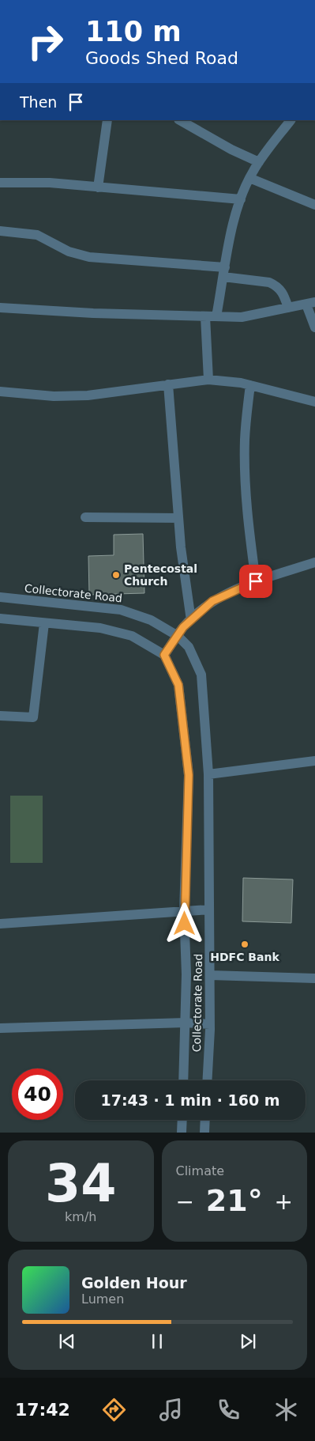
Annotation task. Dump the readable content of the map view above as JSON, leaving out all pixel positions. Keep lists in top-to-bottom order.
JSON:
{
  "streets": {
    "street": ["Collectorate Road"]
  },
  "places": ["Pentecostal Church", "HDFC Bank"],
  "page": {
    "turn": ["110 m", "Goods Shed Road"],
    "then": "Then",
    "limit": "40",
    "trip": "17:43 · 1 min · 160 m",
    "tile": [
      ["34", "km/h"],
      "Climate"
    ],
    "heat": ["−", "21°", "+"],
    "song": ["Golden Hour", "Lumen"],
    "tabs": "17:42"
  }
}
